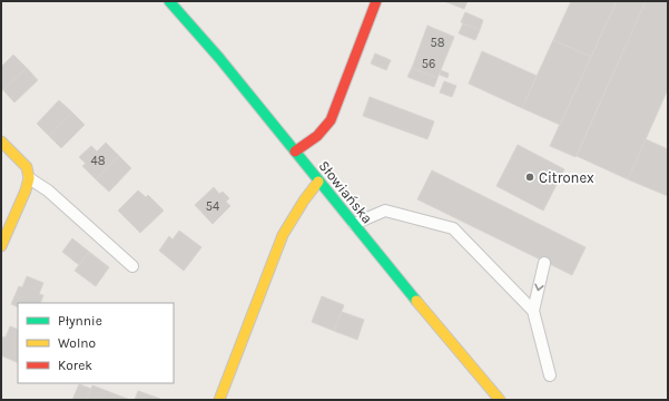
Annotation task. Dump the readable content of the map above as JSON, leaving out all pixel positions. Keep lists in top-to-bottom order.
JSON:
{
  "streets": {
    "street": ["Słowiańska"]
  },
  "places": ["Citronex"],
  "house_numbers": [
    "58",
    "56",
    "48",
    "54"
  ],
  "legend": ["Płynnie", "Wolno", "Korek"]
}
